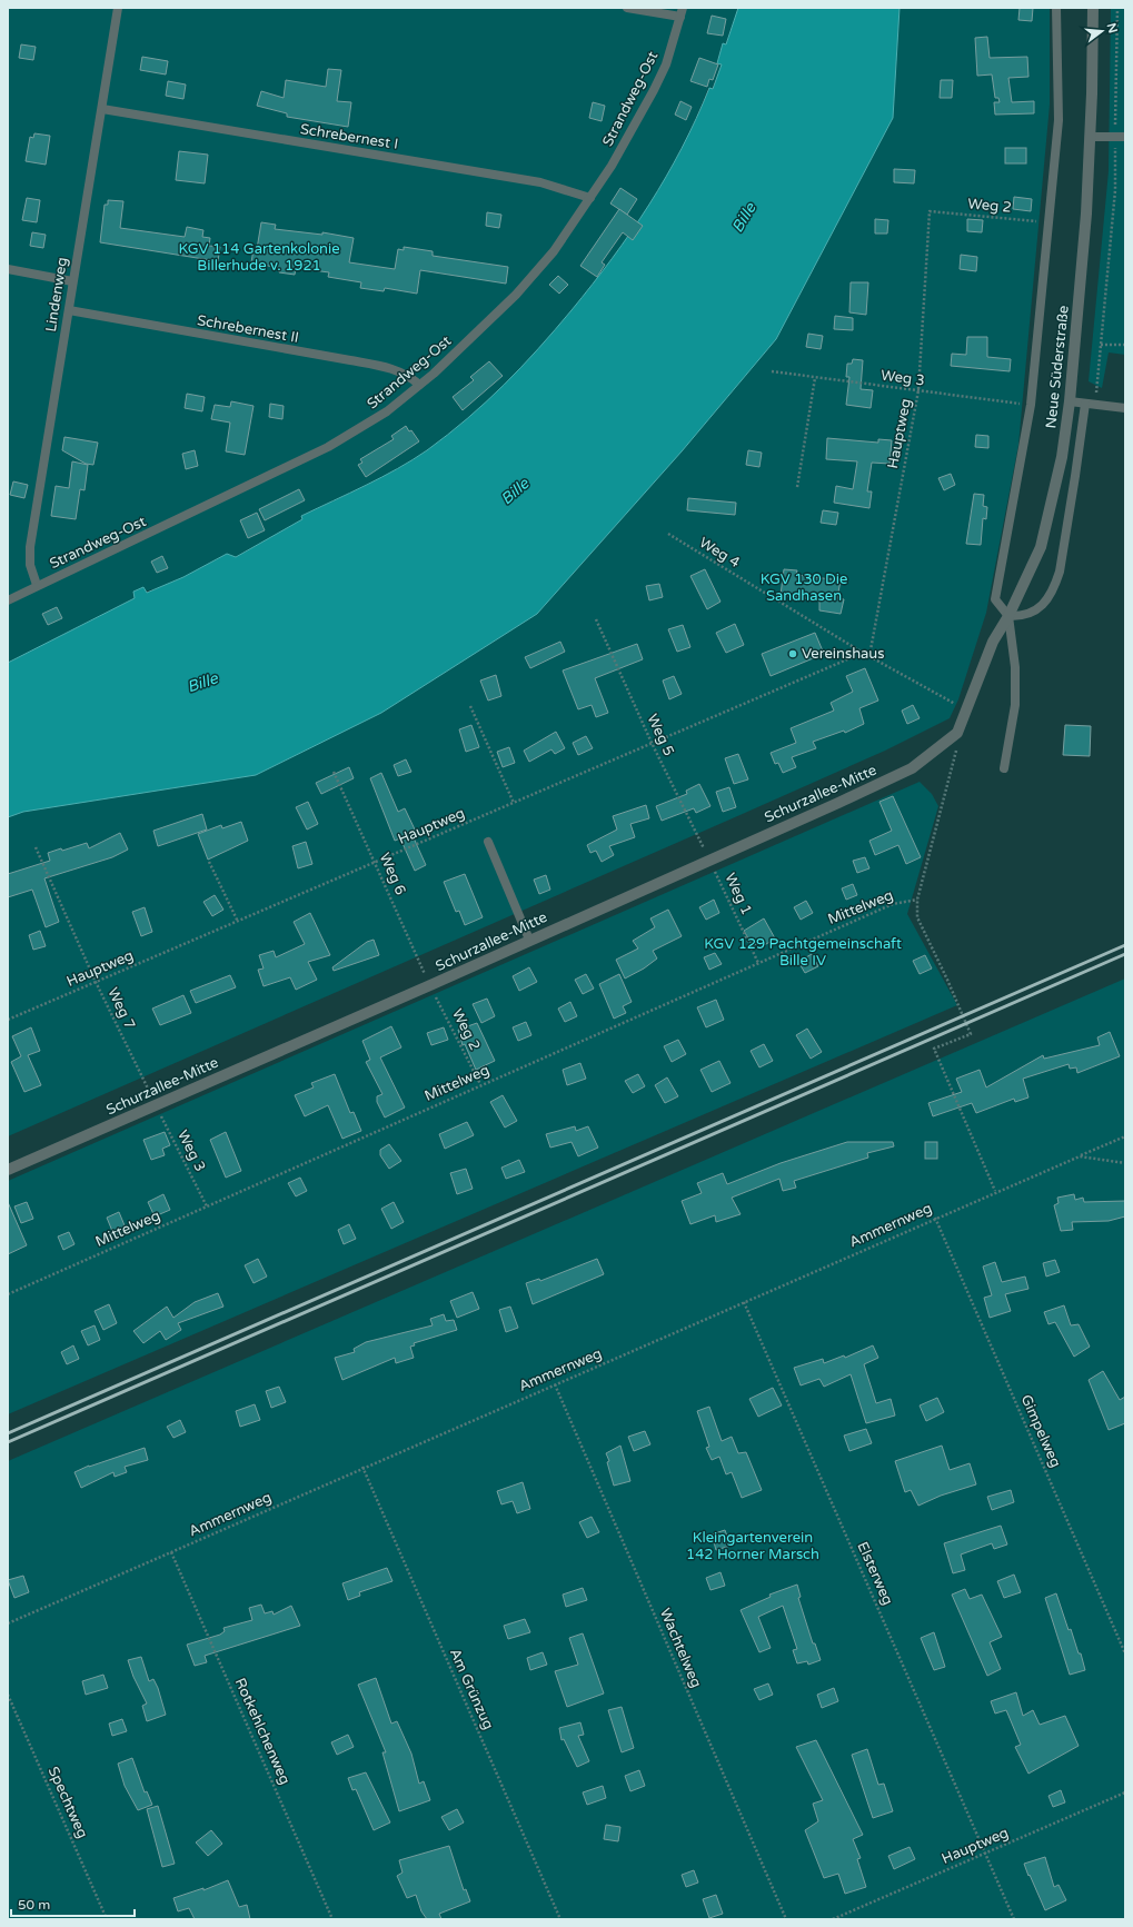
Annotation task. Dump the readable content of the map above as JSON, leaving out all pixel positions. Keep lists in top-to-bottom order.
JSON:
{
  "streets": {
    "street": ["Neue Süderstraße", "Schurzallee-Mitte"],
    "lane": [
      "Strandweg-Ost",
      "Schrebernest I",
      "Lindenweg",
      "Schrebernest II"
    ],
    "path": [
      "Weg 2",
      "Weg 3",
      "Hauptweg",
      "Weg 4",
      "Weg 5",
      "Weg 6",
      "Weg 1",
      "Mittelweg",
      "Weg 7",
      "Ammernweg",
      "Gimpelweg",
      "Elsterweg",
      "Wachtelweg",
      "Am Grünzug",
      "Rotkehlchenweg",
      "Spechtweg"
    ]
  },
  "crossings": [
    ["Strandweg-Ost", "Schrebernest I"],
    ["Strandweg-Ost", "Lindenweg"],
    ["Strandweg-Ost", "Schrebernest II"],
    ["Schrebernest I", "Lindenweg"],
    ["Weg 2", "Hauptweg"],
    ["Weg 2", "Schurzallee-Mitte"],
    ["Weg 2", "Weg 6"],
    ["Weg 2", "Mittelweg"],
    ["Lindenweg", "Schrebernest II"],
    ["Neue Süderstraße", "Weg 4"],
    ["Neue Süderstraße", "Schurzallee-Mitte"],
    ["Weg 3", "Hauptweg"],
    ["Weg 3", "Schurzallee-Mitte"],
    ["Weg 3", "Mittelweg"],
    ["Weg 3", "Weg 7"],
    ["Hauptweg", "Weg 4"],
    ["Hauptweg", "Weg 5"],
    ["Hauptweg", "Weg 6"],
    ["Hauptweg", "Weg 7"],
    ["Hauptweg", "Elsterweg"],
    ["Weg 4", "Schurzallee-Mitte"],
    ["Weg 5", "Schurzallee-Mitte"],
    ["Weg 5", "Weg 1"],
    ["Schurzallee-Mitte", "Weg 6"],
    ["Schurzallee-Mitte", "Weg 1"],
    ["Schurzallee-Mitte", "Weg 7"],
    ["Weg 1", "Mittelweg"],
    ["Ammernweg", "Gimpelweg"],
    ["Ammernweg", "Elsterweg"],
    ["Ammernweg", "Wachtelweg"],
    ["Ammernweg", "Am Grünzug"],
    ["Ammernweg", "Rotkehlchenweg"]
  ],
  "water": ["Bille"],
  "parks": [
    "KGV 114 Gartenkolonie Billerhude v. 1921",
    "KGV 130 Die Sandhasen",
    "KGV 129 Pachtgemeinschaft Bille IV",
    "Kleingartenverein 142 Horner Marsch"
  ],
  "places": ["Vereinshaus"],
  "scale_bar": "50 m",
  "north": "right"
}
